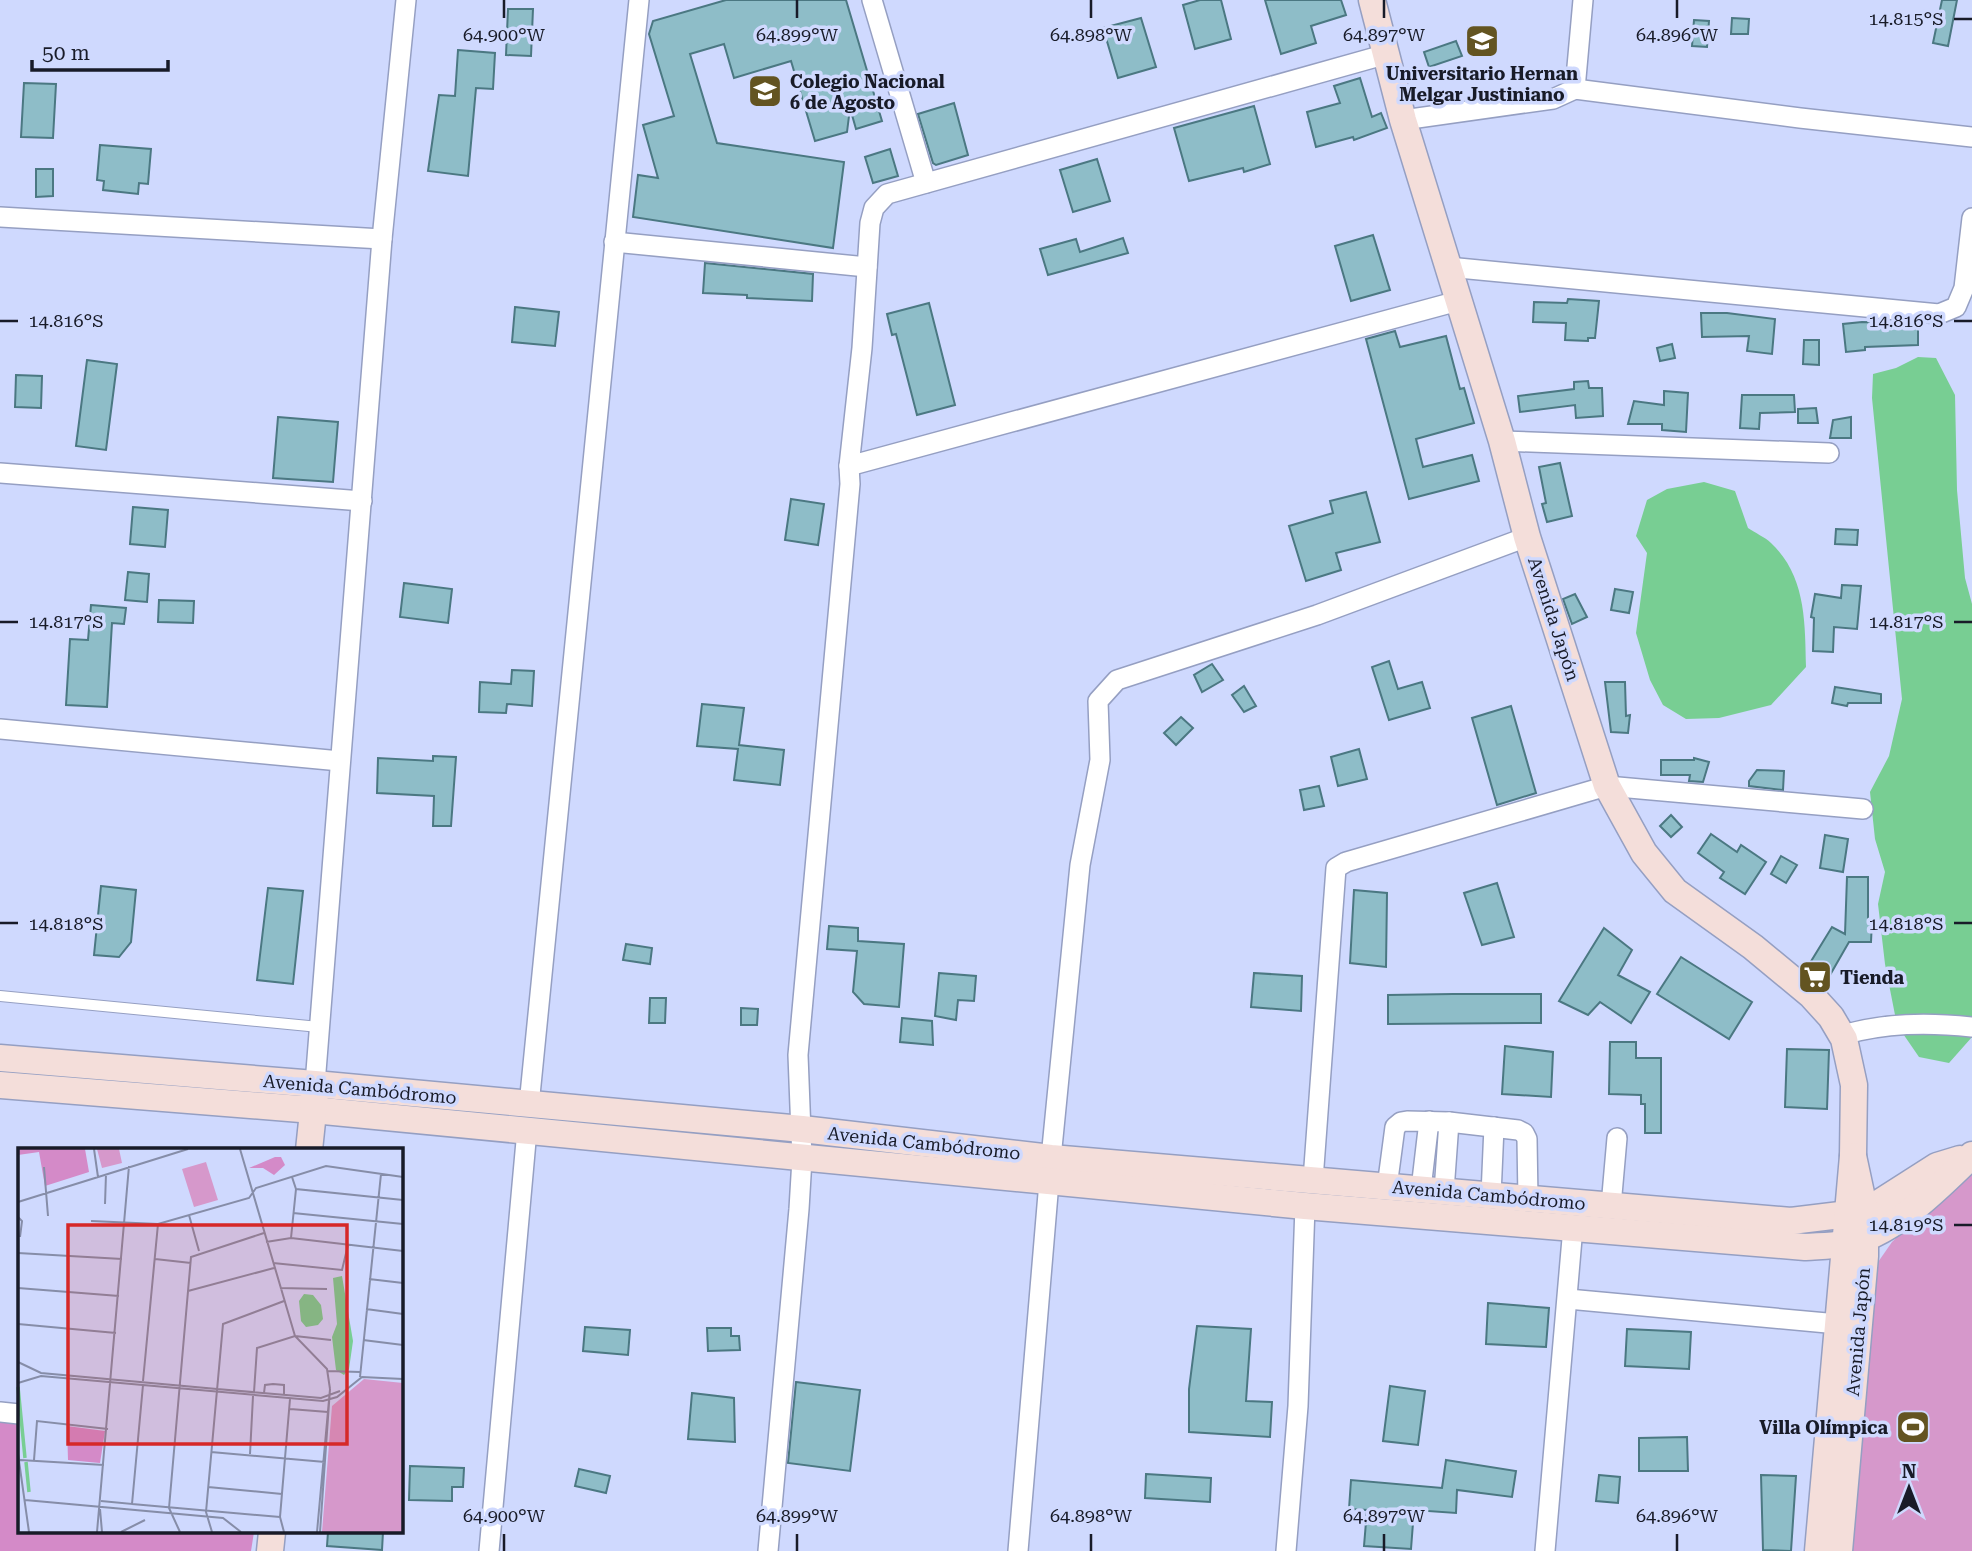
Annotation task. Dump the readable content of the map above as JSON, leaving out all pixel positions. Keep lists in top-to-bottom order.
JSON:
{
  "streets": {
    "street": ["Avenida Japón", "Avenida Cambódromo"]
  },
  "crossings": [
    ["Avenida Japón", "Avenida Cambódromo"]
  ],
  "places": {
    "school or university": ["Universitario Hernan Melgar Justiniano", "Colegio Nacional 6 de Agosto"],
    "supermarket": ["Tienda"],
    "sports": ["Villa Olímpica"]
  },
  "scale_bar": "50 m",
  "north": "top",
  "coordinates": [
    "14.815°S",
    "64.900°W",
    "64.899°W",
    "64.898°W",
    "64.897°W",
    "64.896°W",
    "14.816°S",
    "14.817°S",
    "14.818°S",
    "14.819°S"
  ]
}
